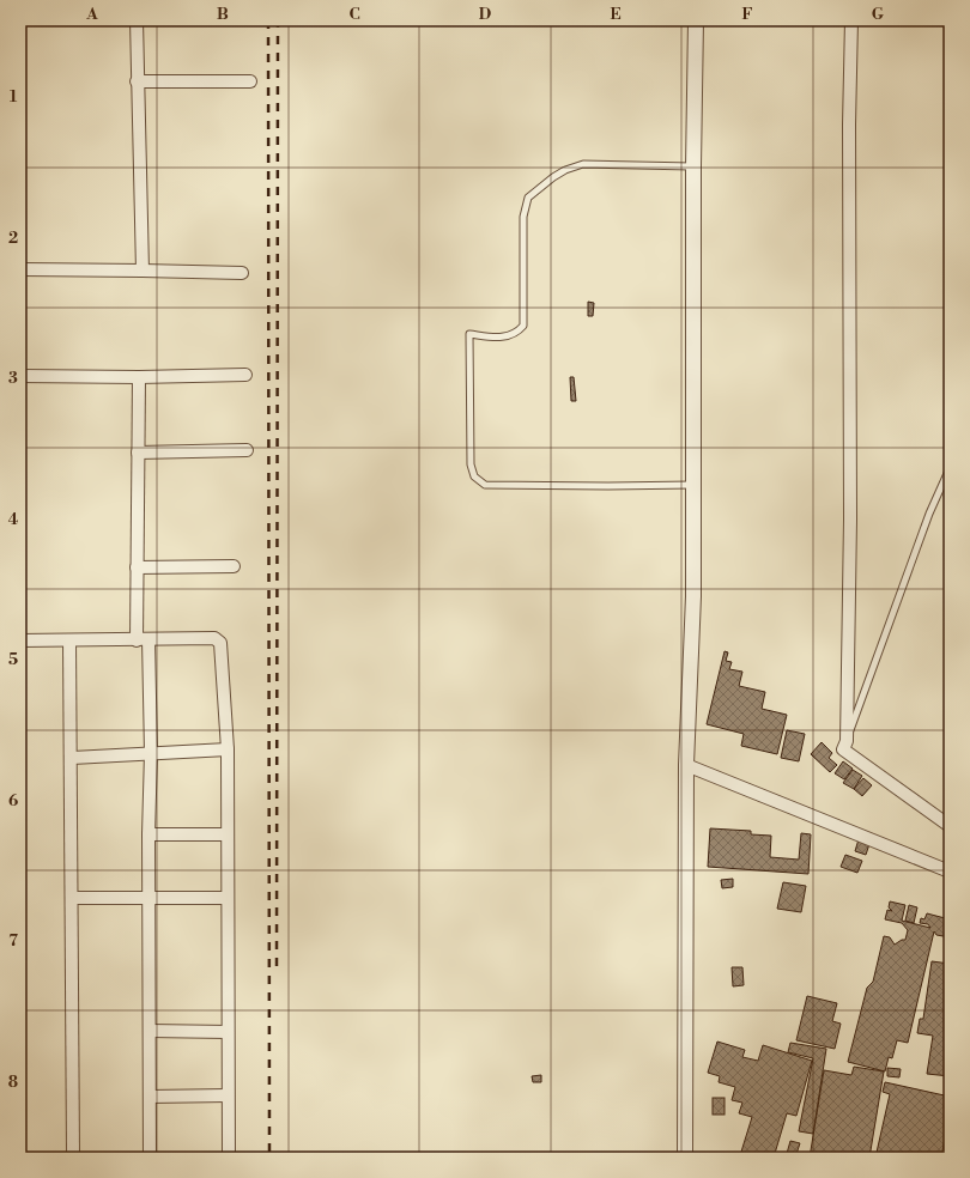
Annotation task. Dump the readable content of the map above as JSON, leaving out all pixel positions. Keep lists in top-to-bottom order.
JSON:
{
  "grid": {
    "columns": [
      "A",
      "B",
      "C",
      "D",
      "E",
      "F",
      "G"
    ],
    "rows": [
      "1",
      "2",
      "3",
      "4",
      "5",
      "6",
      "7",
      "8"
    ]
  }
}
